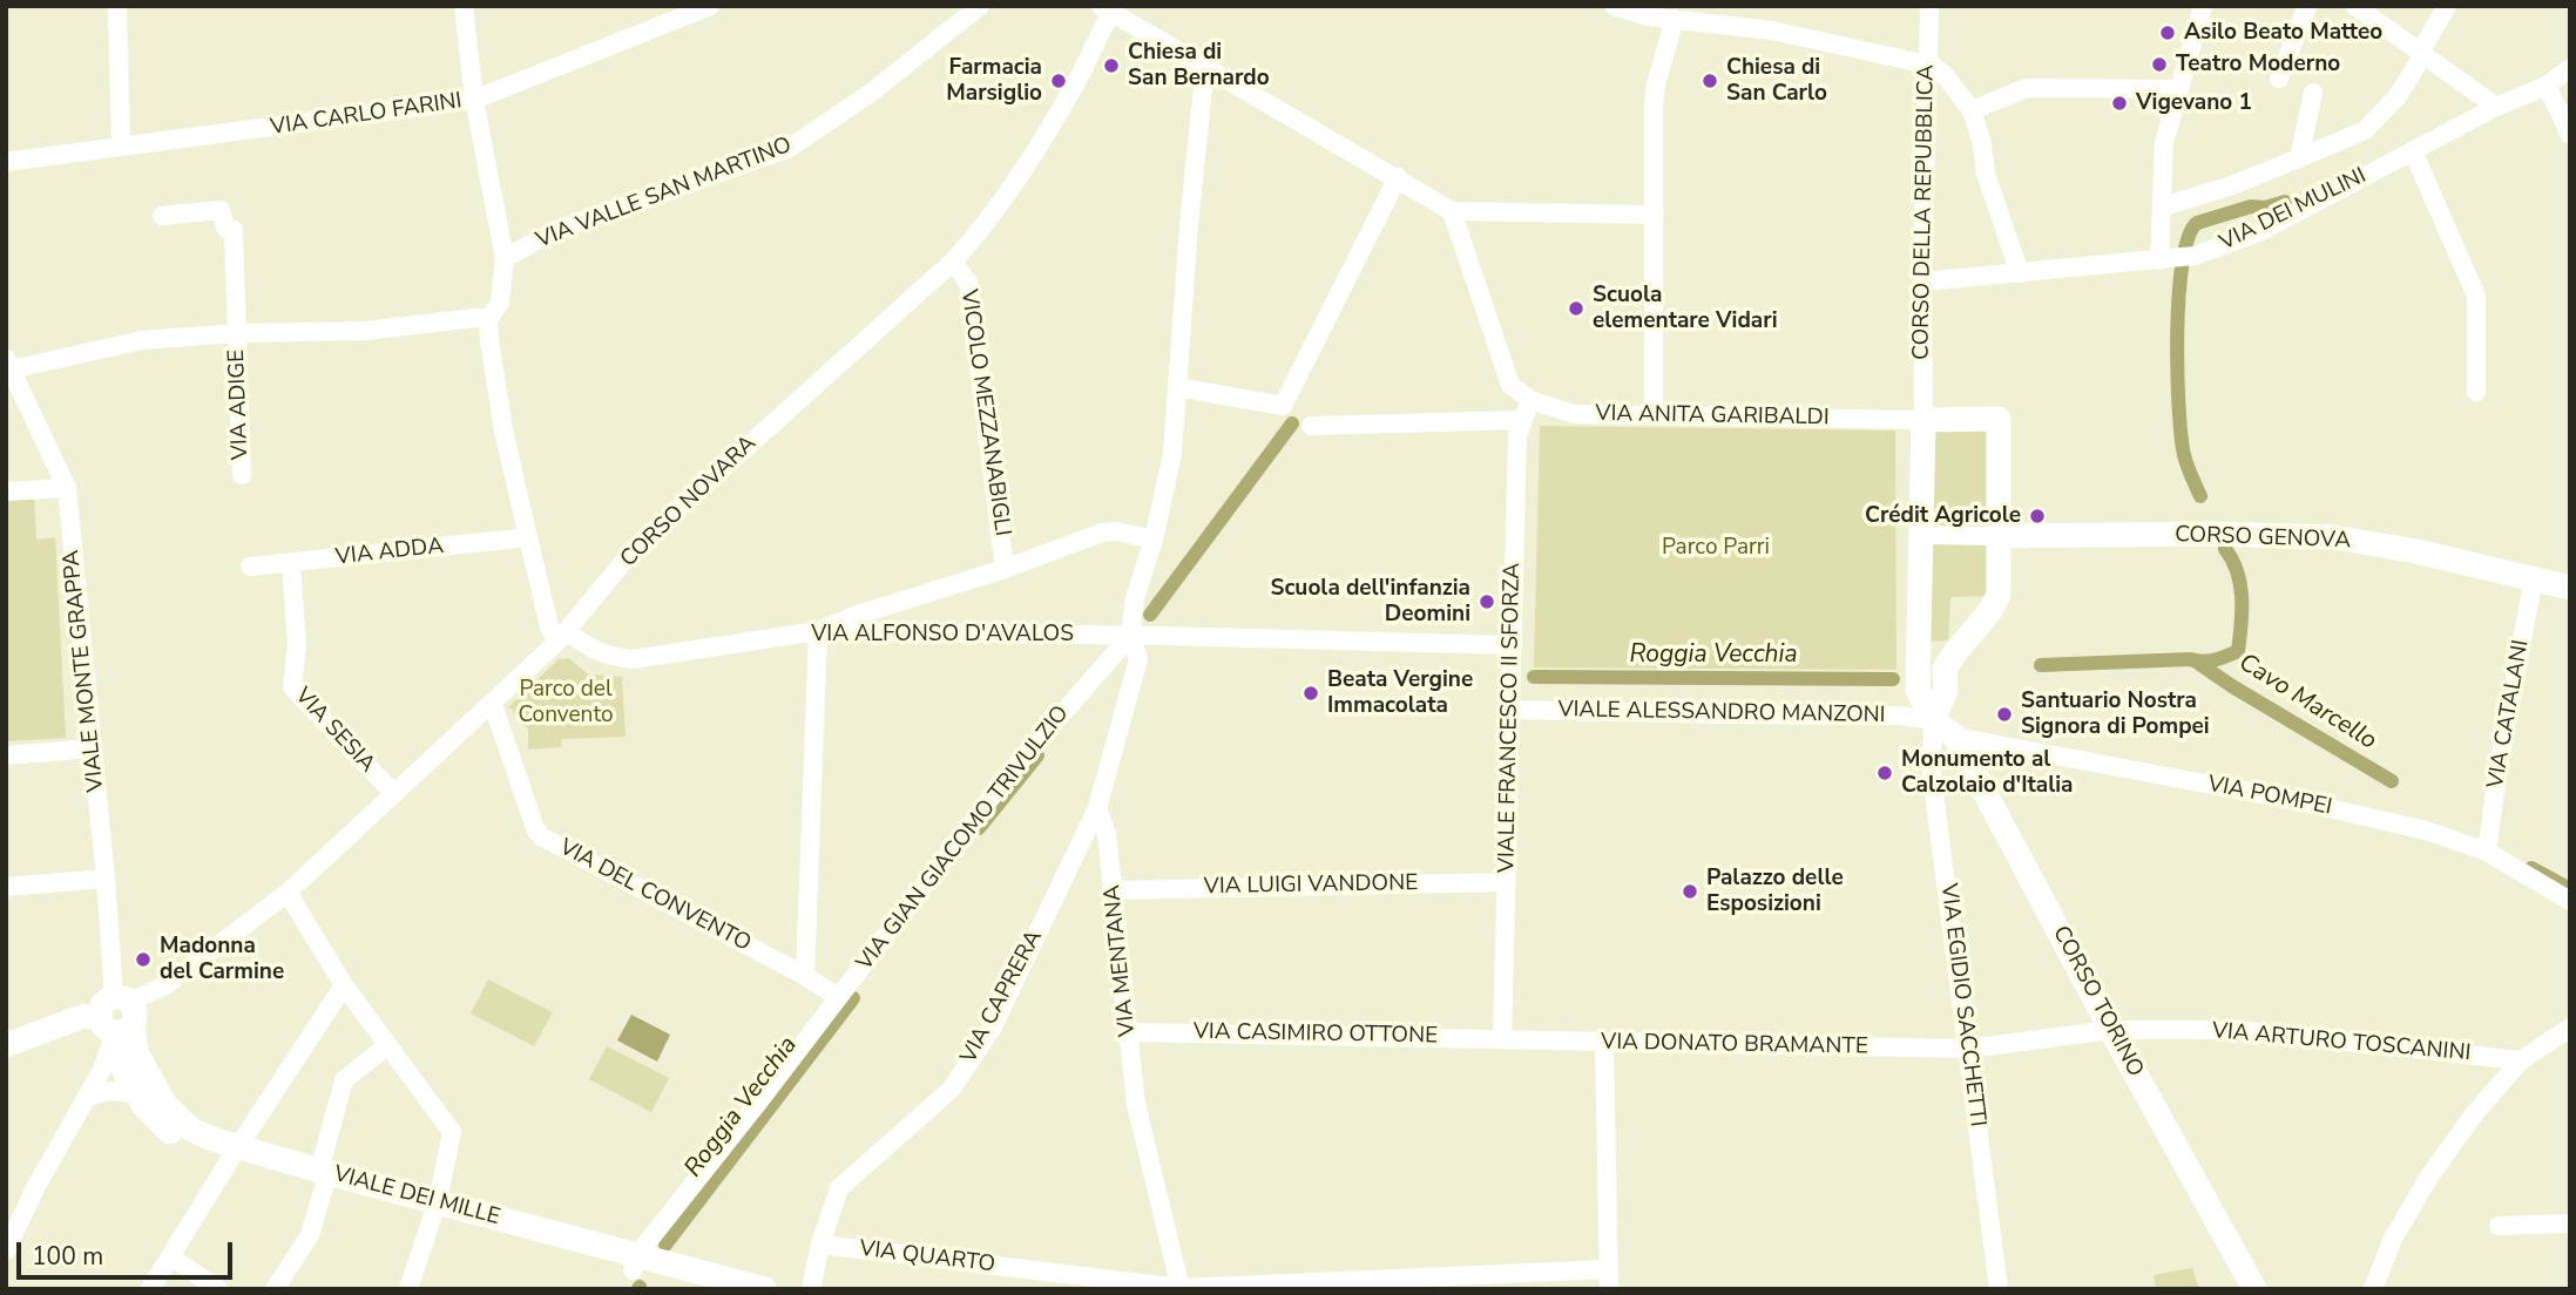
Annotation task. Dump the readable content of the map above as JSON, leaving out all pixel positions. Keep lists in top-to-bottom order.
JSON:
{
  "streets": {
    "main road": [
      "CORSO NOVARA",
      "CORSO GENOVA",
      "CORSO TORINO",
      "VIALE DEI MILLE"
    ],
    "street": [
      "VIA CARLO FARINI",
      "VIA VALLE SAN MARTINO",
      "VIA DEI MULINI",
      "CORSO DELLA REPUBBLICA",
      "VIA ADIGE",
      "VICOLO MEZZANABIGLI",
      "VIA ANITA GARIBALDI",
      "VIA ADDA",
      "VIA ALFONSO D'AVALOS",
      "VIALE MONTE GRAPPA",
      "VIALE ALESSANDRO MANZONI",
      "VIA CATALANI",
      "VIALE FRANCESCO II SFORZA",
      "VIA SESIA",
      "VIA POMPEI",
      "VIA GIAN GIACOMO TRIVULZIO",
      "VIA LUIGI VANDONE",
      "VIA DEL CONVENTO",
      "VIA MENTANA",
      "VIA CAPRERA",
      "VIA EGIDIO SACCHETTI",
      "VIA CASIMIRO OTTONE",
      "VIA ARTURO TOSCANINI",
      "VIA DONATO BRAMANTE",
      "VIA QUARTO"
    ]
  },
  "crossings": [
    ["VIA DEI MULINI", "CORSO DELLA REPUBBLICA"],
    ["CORSO DELLA REPUBBLICA", "VIA ANITA GARIBALDI"],
    ["VICOLO MEZZANABIGLI", "CORSO NOVARA"],
    ["VIA ANITA GARIBALDI", "VIALE FRANCESCO II SFORZA"],
    ["CORSO NOVARA", "VIA ALFONSO D'AVALOS"],
    ["CORSO NOVARA", "VIALE MONTE GRAPPA"],
    ["CORSO NOVARA", "VIA SESIA"],
    ["CORSO NOVARA", "VIA DEL CONVENTO"],
    ["CORSO NOVARA", "VIALE DEI MILLE"],
    ["CORSO GENOVA", "VIA CATALANI"],
    ["VIA ADDA", "VIA SESIA"],
    ["VIA ALFONSO D'AVALOS", "VIALE FRANCESCO II SFORZA"],
    ["VIA ALFONSO D'AVALOS", "VIA GIAN GIACOMO TRIVULZIO"],
    ["VIALE MONTE GRAPPA", "VIALE DEI MILLE"],
    ["VIALE ALESSANDRO MANZONI", "VIALE FRANCESCO II SFORZA"],
    ["VIALE ALESSANDRO MANZONI", "CORSO TORINO"],
    ["VIALE ALESSANDRO MANZONI", "VIA EGIDIO SACCHETTI"],
    ["VIA CATALANI", "VIA POMPEI"],
    ["VIALE FRANCESCO II SFORZA", "VIA LUIGI VANDONE"],
    ["VIALE FRANCESCO II SFORZA", "VIA CASIMIRO OTTONE"],
    ["VIALE FRANCESCO II SFORZA", "VIA DONATO BRAMANTE"],
    ["VIA POMPEI", "CORSO TORINO"],
    ["VIA GIAN GIACOMO TRIVULZIO", "VIA DEL CONVENTO"],
    ["VIA GIAN GIACOMO TRIVULZIO", "VIALE DEI MILLE"],
    ["VIA LUIGI VANDONE", "VIA MENTANA"],
    ["VIA MENTANA", "VIA CAPRERA"],
    ["VIA MENTANA", "VIA CASIMIRO OTTONE"],
    ["VIA MENTANA", "VIA QUARTO"],
    ["VIA CAPRERA", "VIA QUARTO"],
    ["CORSO TORINO", "VIA EGIDIO SACCHETTI"],
    ["CORSO TORINO", "VIA ARTURO TOSCANINI"],
    ["VIA EGIDIO SACCHETTI", "VIA ARTURO TOSCANINI"],
    ["VIA EGIDIO SACCHETTI", "VIA DONATO BRAMANTE"],
    ["VIA CASIMIRO OTTONE", "VIA DONATO BRAMANTE"],
    ["VIA ARTURO TOSCANINI", "VIA DONATO BRAMANTE"]
  ],
  "water": ["Roggia Vecchia", "Cavo Marcello"],
  "parks": ["Parco Parri", "Parco del Convento"],
  "places": [
    "Asilo Beato Matteo",
    "Teatro Moderno",
    "Chiesa di San Bernardo",
    "Farmacia Marsiglio",
    "Chiesa di San Carlo",
    "Vigevano 1",
    "Scuola elementare Vidari",
    "Crédit Agricole",
    "Scuola dell'infanzia Deomini",
    "Beata Vergine Immacolata",
    "Santuario Nostra Signora di Pompei",
    "Monumento al Calzolaio d'Italia",
    "Palazzo delle Esposizioni",
    "Madonna del Carmine"
  ],
  "scale_bar": "100 m"
}
